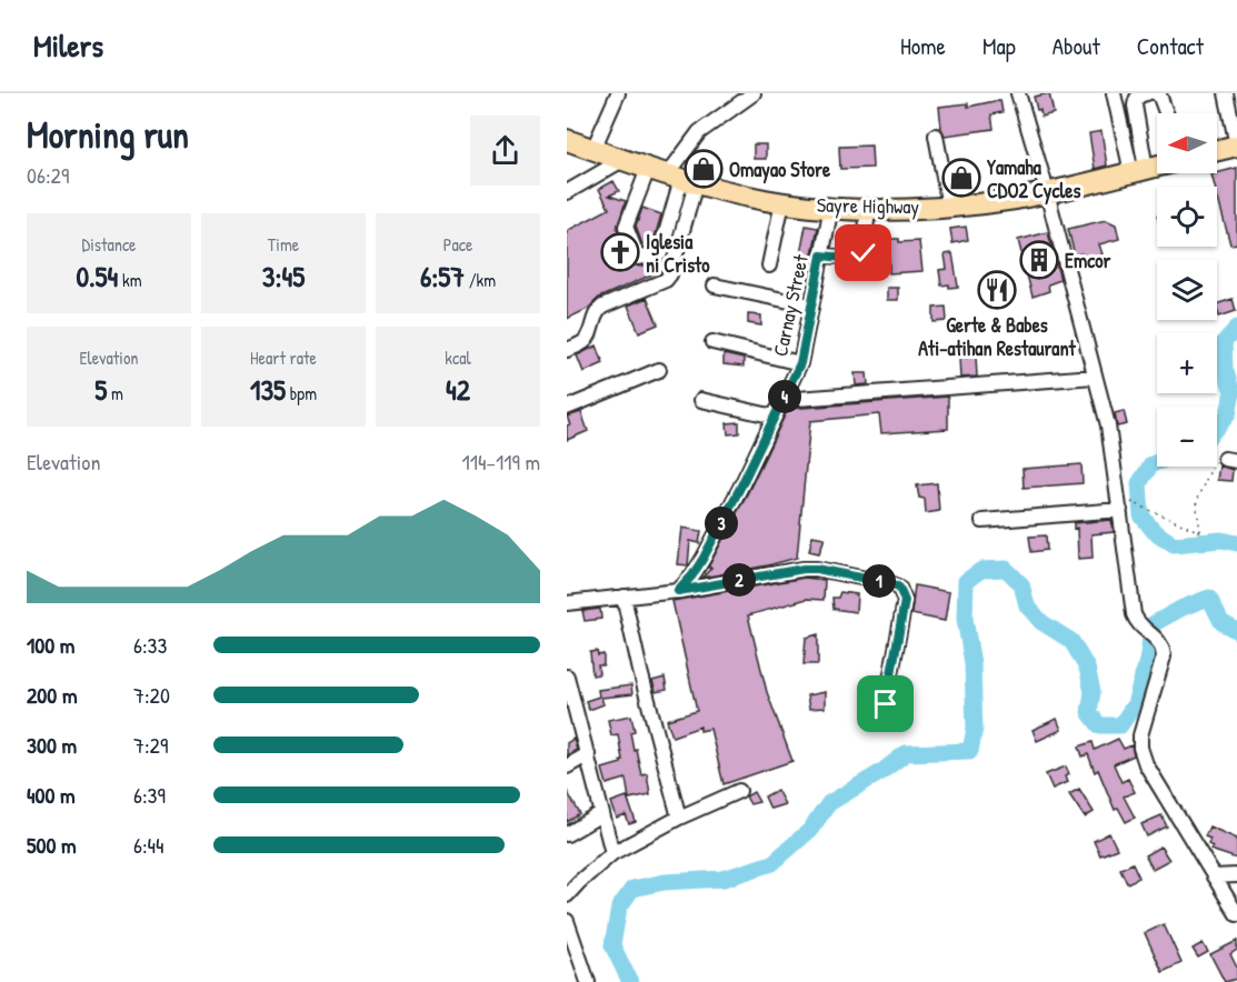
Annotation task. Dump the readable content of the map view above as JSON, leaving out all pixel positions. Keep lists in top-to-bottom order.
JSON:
{
  "streets": {
    "highway": ["Sayre Highway"],
    "street": ["Carnay Street"]
  },
  "crossings": [
    ["Sayre Highway", "Carnay Street"]
  ],
  "places": {
    "shop": ["Omayao Store", "Yamaha CDO2 Cycles"],
    "church": ["Iglesia ni Cristo"],
    "building": ["Emcor"],
    "restaurant": ["Gerte & Babes Ati-atihan Restaurant"]
  },
  "north": "left",
  "page": {
    "header": "Milers",
    "nav": [
      "Home",
      "Map",
      "About",
      "Contact"
    ],
    "heading": ["Morning run", "06:29"],
    "map_buttons": ["+", "−"],
    "stats": [
      ["Distance", "0.54 km"],
      ["Time", "3:45"],
      ["Pace", "6:57 /km"],
      ["Elevation", "5 m"],
      ["Heart rate", "135 bpm"],
      ["kcal", "42"]
    ],
    "pins": [
      "4",
      "3",
      "2",
      "1"
    ],
    "chart": ["Elevation", "114–119 m"],
    "list": [
      {
        "name": "100 m",
        "note": "6:33"
      },
      {
        "name": "200 m",
        "note": "7:20"
      },
      {
        "name": "300 m",
        "note": "7:29"
      },
      {
        "name": "400 m",
        "note": "6:39"
      },
      {
        "name": "500 m",
        "note": "6:44"
      }
    ]
  }
}
